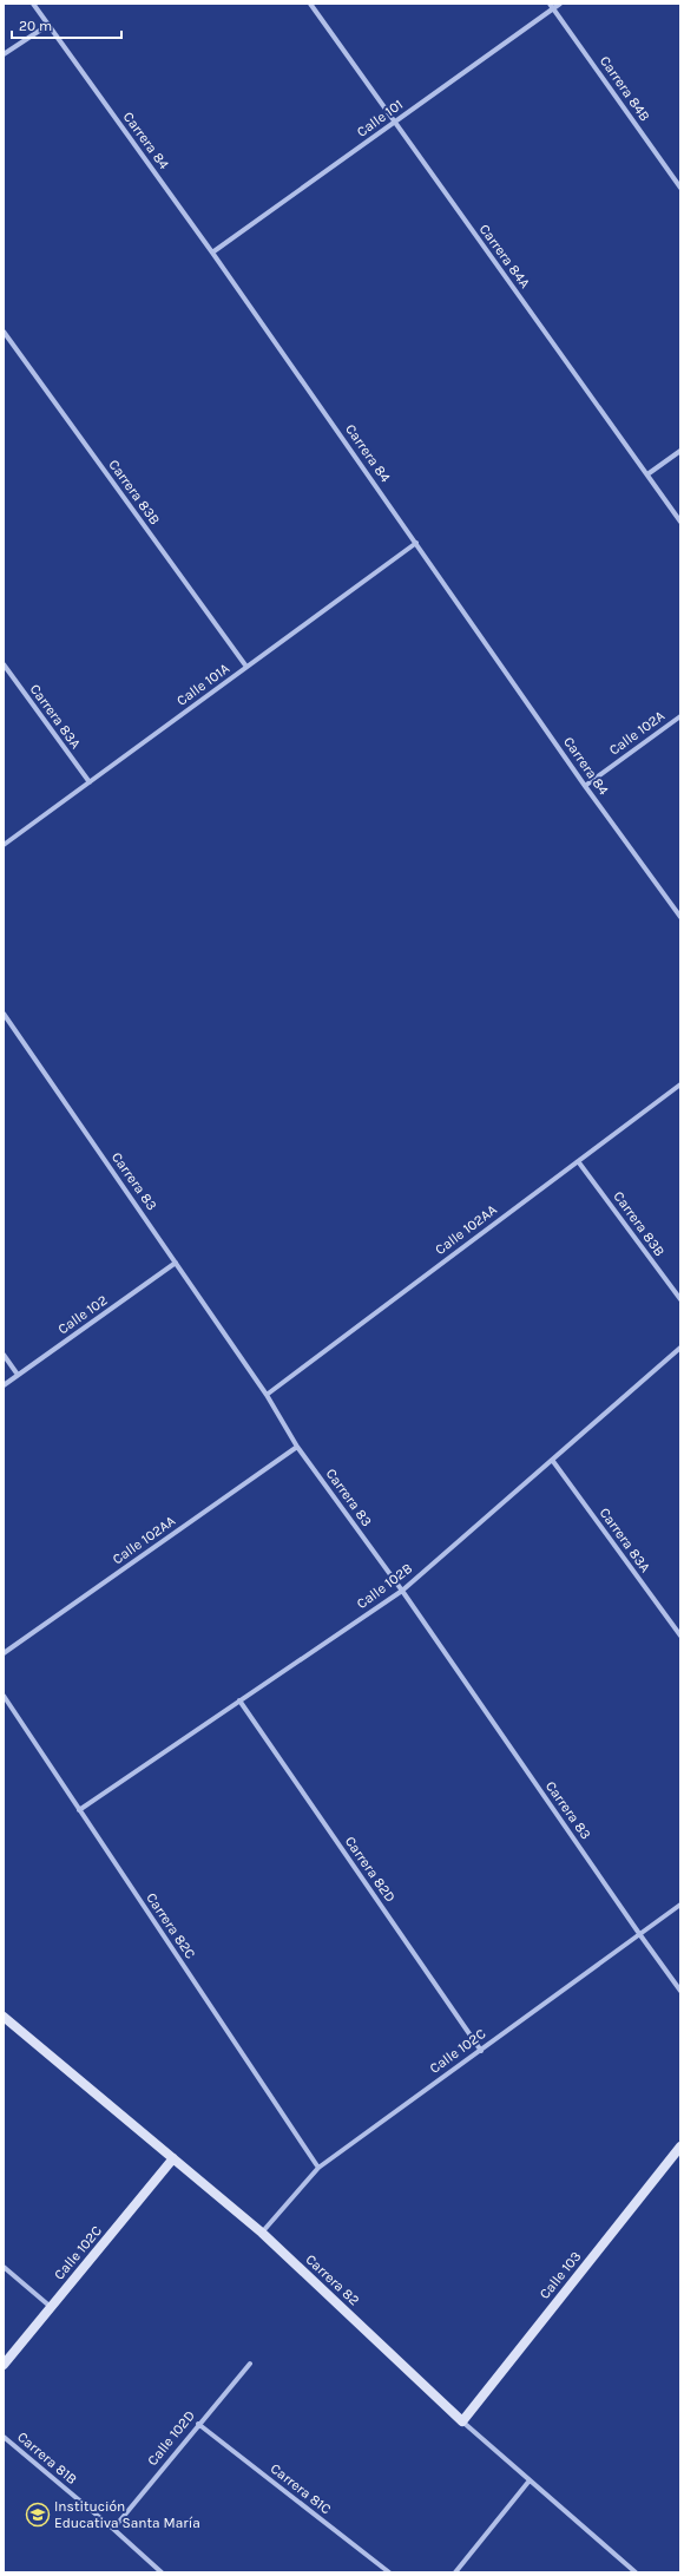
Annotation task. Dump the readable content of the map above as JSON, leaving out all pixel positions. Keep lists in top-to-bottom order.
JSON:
{
  "streets": {
    "street": [
      "Carrera 84B",
      "Calle 101",
      "Carrera 84",
      "Carrera 84A",
      "Carrera 83B",
      "Calle 101A",
      "Carrera 83A",
      "Calle 102A",
      "Carrera 83",
      "Calle 102AA",
      "Calle 102",
      "Calle 102B",
      "Carrera 82D",
      "Carrera 82C",
      "Calle 102C",
      "Calle 103",
      "Carrera 82",
      "Calle 102D",
      "Carrera 81B",
      "Carrera 81C"
    ]
  },
  "crossings": [
    ["Carrera 84B", "Calle 101"],
    ["Calle 101", "Carrera 84"],
    ["Calle 101", "Carrera 84A"],
    ["Carrera 84", "Calle 101A"],
    ["Carrera 84", "Calle 102A"],
    ["Carrera 83B", "Calle 101A"],
    ["Carrera 83B", "Calle 102AA"],
    ["Calle 101A", "Carrera 83A"],
    ["Carrera 83A", "Calle 102B"],
    ["Carrera 83", "Calle 102AA"],
    ["Carrera 83", "Calle 102"],
    ["Carrera 83", "Calle 102B"],
    ["Carrera 83", "Calle 102C"],
    ["Calle 102B", "Carrera 82D"],
    ["Calle 102B", "Carrera 82C"],
    ["Carrera 82D", "Calle 102C"],
    ["Carrera 82C", "Calle 102C"],
    ["Calle 102C", "Carrera 82"],
    ["Calle 103", "Carrera 82"],
    ["Calle 102D", "Carrera 81B"],
    ["Calle 102D", "Carrera 81C"]
  ],
  "places": {
    "school or university": ["Institución Educativa Santa María"]
  },
  "scale_bar": "20 m"
}
